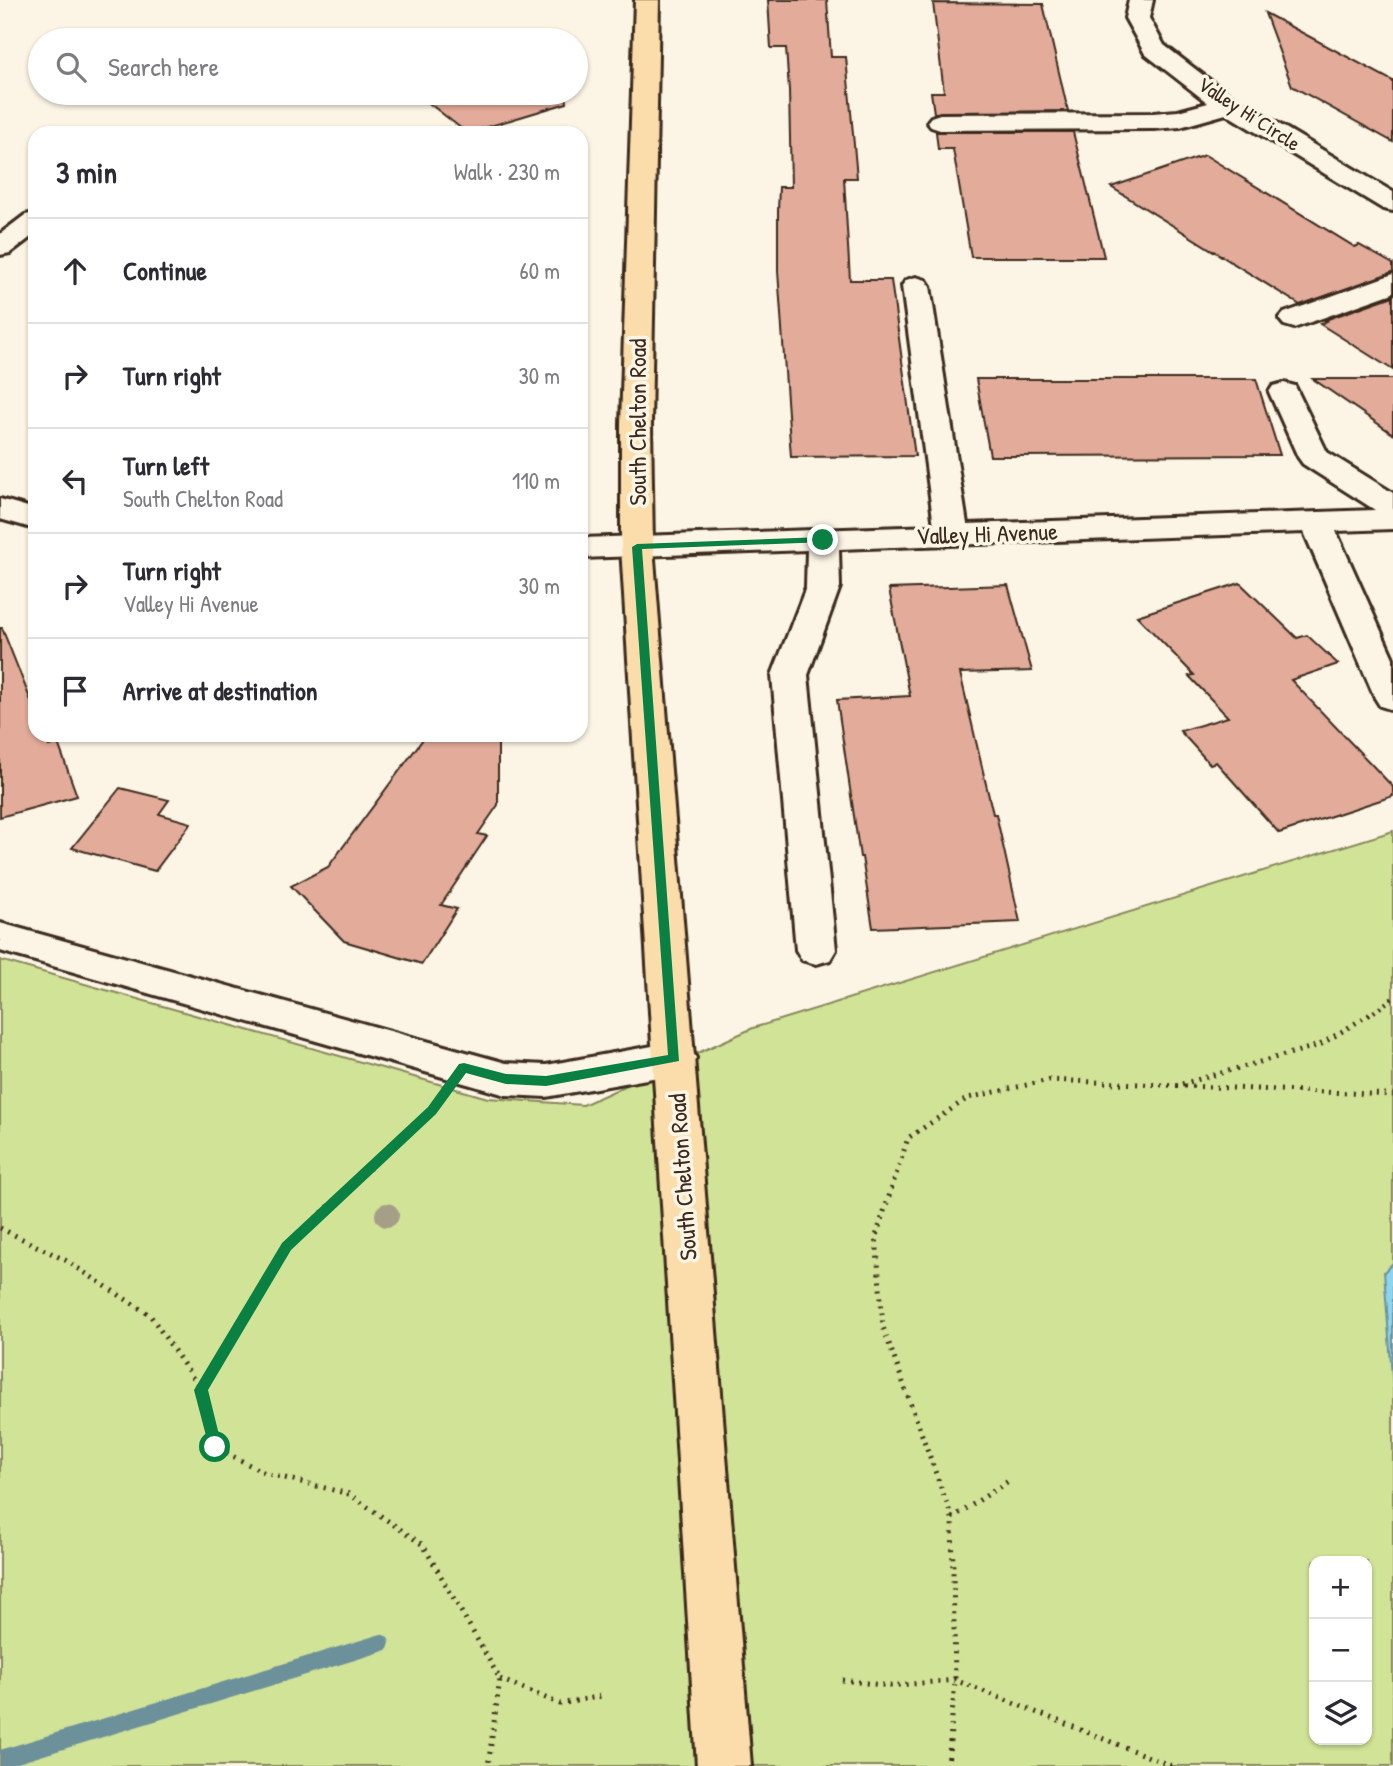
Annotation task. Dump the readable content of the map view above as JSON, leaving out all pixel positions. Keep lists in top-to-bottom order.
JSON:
{
  "streets": {
    "main road": ["South Chelton Road"],
    "street": ["Valley Hi Circle", "Valley Hi Avenue"]
  },
  "crossings": [
    ["South Chelton Road", "Valley Hi Avenue"]
  ],
  "page": {
    "search": "Search here",
    "heading": ["3 min", "Walk · 230 m"],
    "list": [
      ["Continue", "60 m"],
      ["Turn right", "30 m"],
      ["Turn left", "South Chelton Road", "110 m"],
      ["Turn right", "Valley Hi Avenue", "30 m"],
      "Arrive at destination"
    ],
    "map_buttons": ["+", "−"]
  }
}
